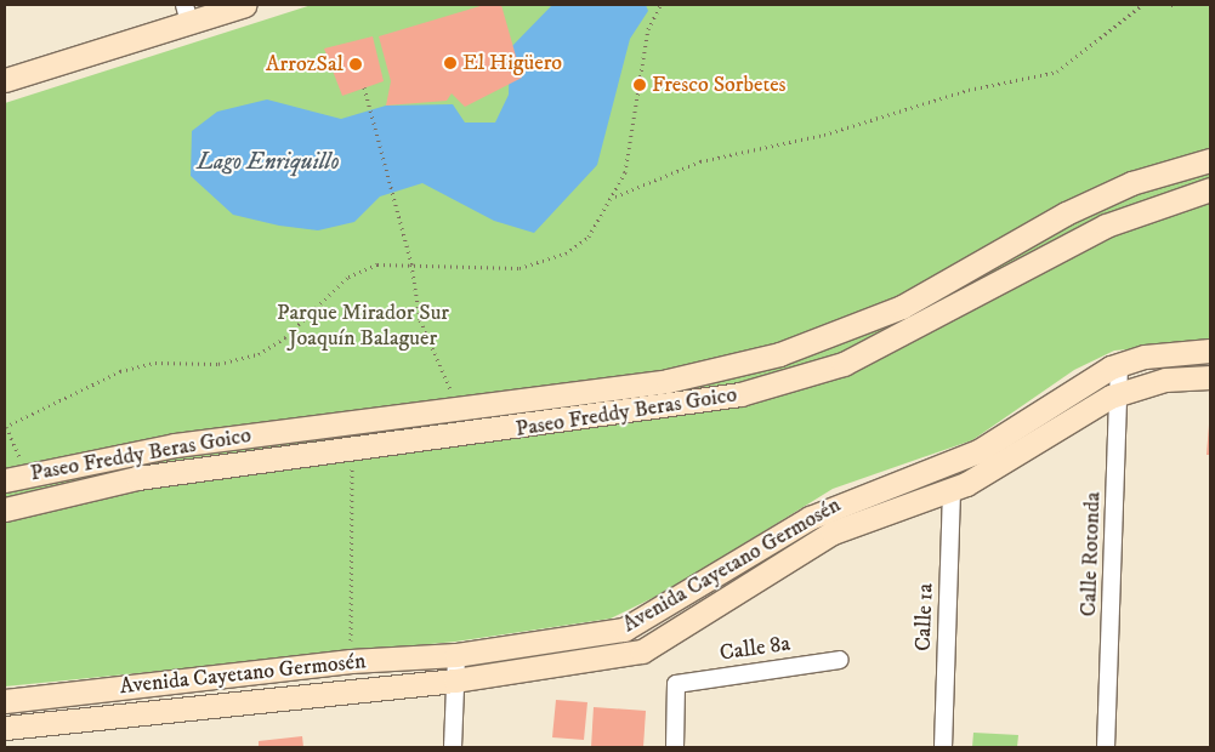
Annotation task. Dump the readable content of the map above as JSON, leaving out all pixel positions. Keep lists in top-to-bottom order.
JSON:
{
  "streets": {
    "street": [
      "Paseo Freddy Beras Goico",
      "Calle Rotonda",
      "Avenida Cayetano Germosén",
      "Calle 1a",
      "Calle 8a"
    ]
  },
  "crossings": [
    ["Calle Rotonda", "Avenida Cayetano Germosén"],
    ["Avenida Cayetano Germosén", "Calle 1a"]
  ],
  "water": ["Lago Enriquillo"],
  "parks": ["Parque Mirador Sur Joaquín Balaguer"],
  "places": ["El Higüero", "ArrozSal", "Fresco Sorbetes"]
}
